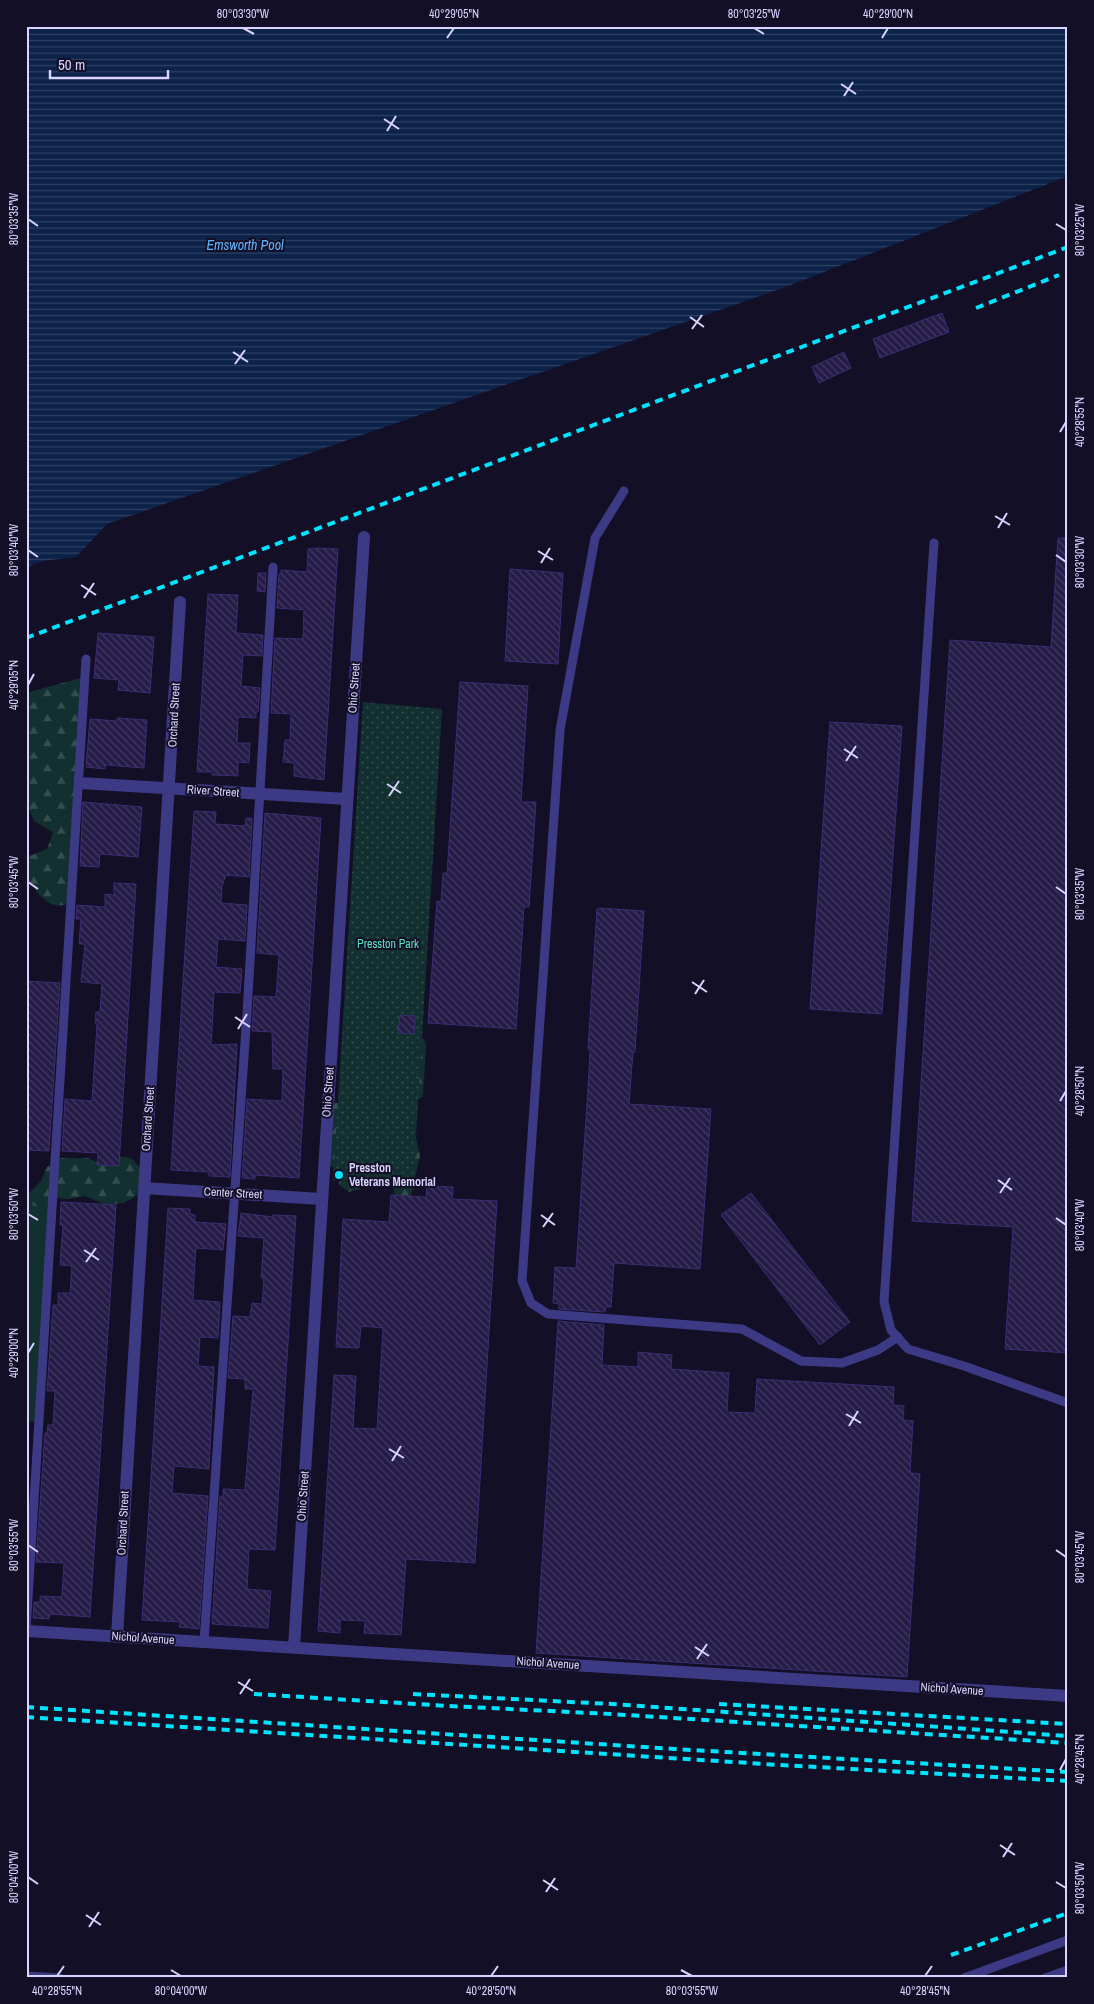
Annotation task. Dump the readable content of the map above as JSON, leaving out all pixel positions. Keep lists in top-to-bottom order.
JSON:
{
  "streets": {
    "street": [
      "Ohio Street",
      "Orchard Street",
      "River Street",
      "Center Street",
      "Nichol Avenue"
    ]
  },
  "crossings": [
    ["Ohio Street", "River Street"],
    ["Ohio Street", "Center Street"],
    ["Ohio Street", "Nichol Avenue"],
    ["Orchard Street", "River Street"],
    ["Orchard Street", "Center Street"],
    ["Orchard Street", "Nichol Avenue"]
  ],
  "water": ["Emsworth Pool"],
  "parks": ["Presston Park"],
  "places": ["Presston Veterans Memorial"],
  "scale_bar": "50 m",
  "coordinates": [
    "80°03'30\"W",
    "40°29'05\"N",
    "80°03'25\"W",
    "40°29'00\"N",
    "80°03'35\"W",
    "40°28'55\"N",
    "80°03'40\"W",
    "80°03'45\"W",
    "40°28'50\"N",
    "80°03'50\"W",
    "80°03'55\"W",
    "40°28'45\"N",
    "80°04'00\"W"
  ]
}
